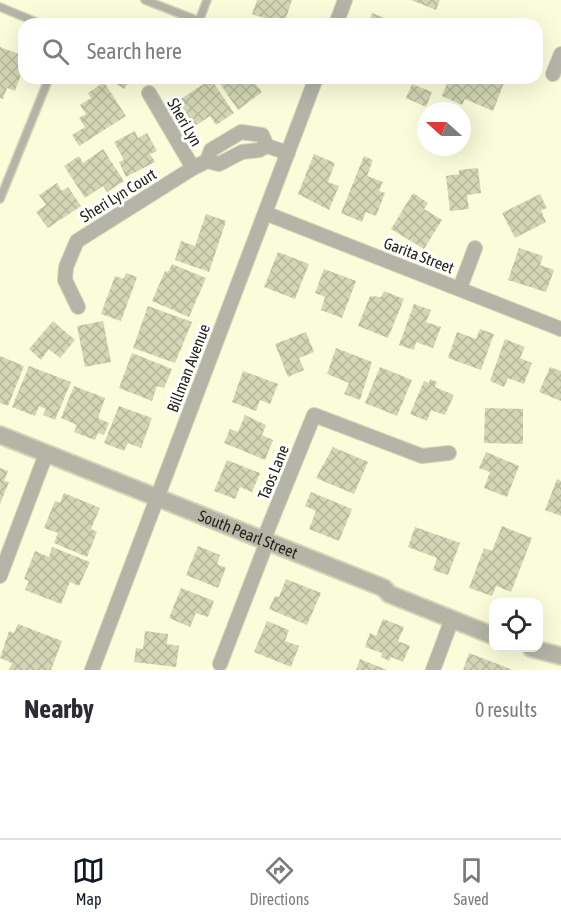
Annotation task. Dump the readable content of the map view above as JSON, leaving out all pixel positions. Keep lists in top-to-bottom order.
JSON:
{
  "streets": {
    "street": [
      "Sheri Lyn",
      "Sheri Lyn Court",
      "Garita Street",
      "Billman Avenue",
      "Taos Lane",
      "South Pearl Street"
    ]
  },
  "crossings": [
    ["Sheri Lyn", "Sheri Lyn Court"],
    ["Sheri Lyn Court", "Billman Avenue"],
    ["Garita Street", "Billman Avenue"],
    ["Billman Avenue", "South Pearl Street"],
    ["Taos Lane", "South Pearl Street"]
  ],
  "north": "left",
  "page": {
    "search": "Search here",
    "heading": ["Nearby", "0 results"],
    "nav": ["Map", "Directions", "Saved"]
  }
}
